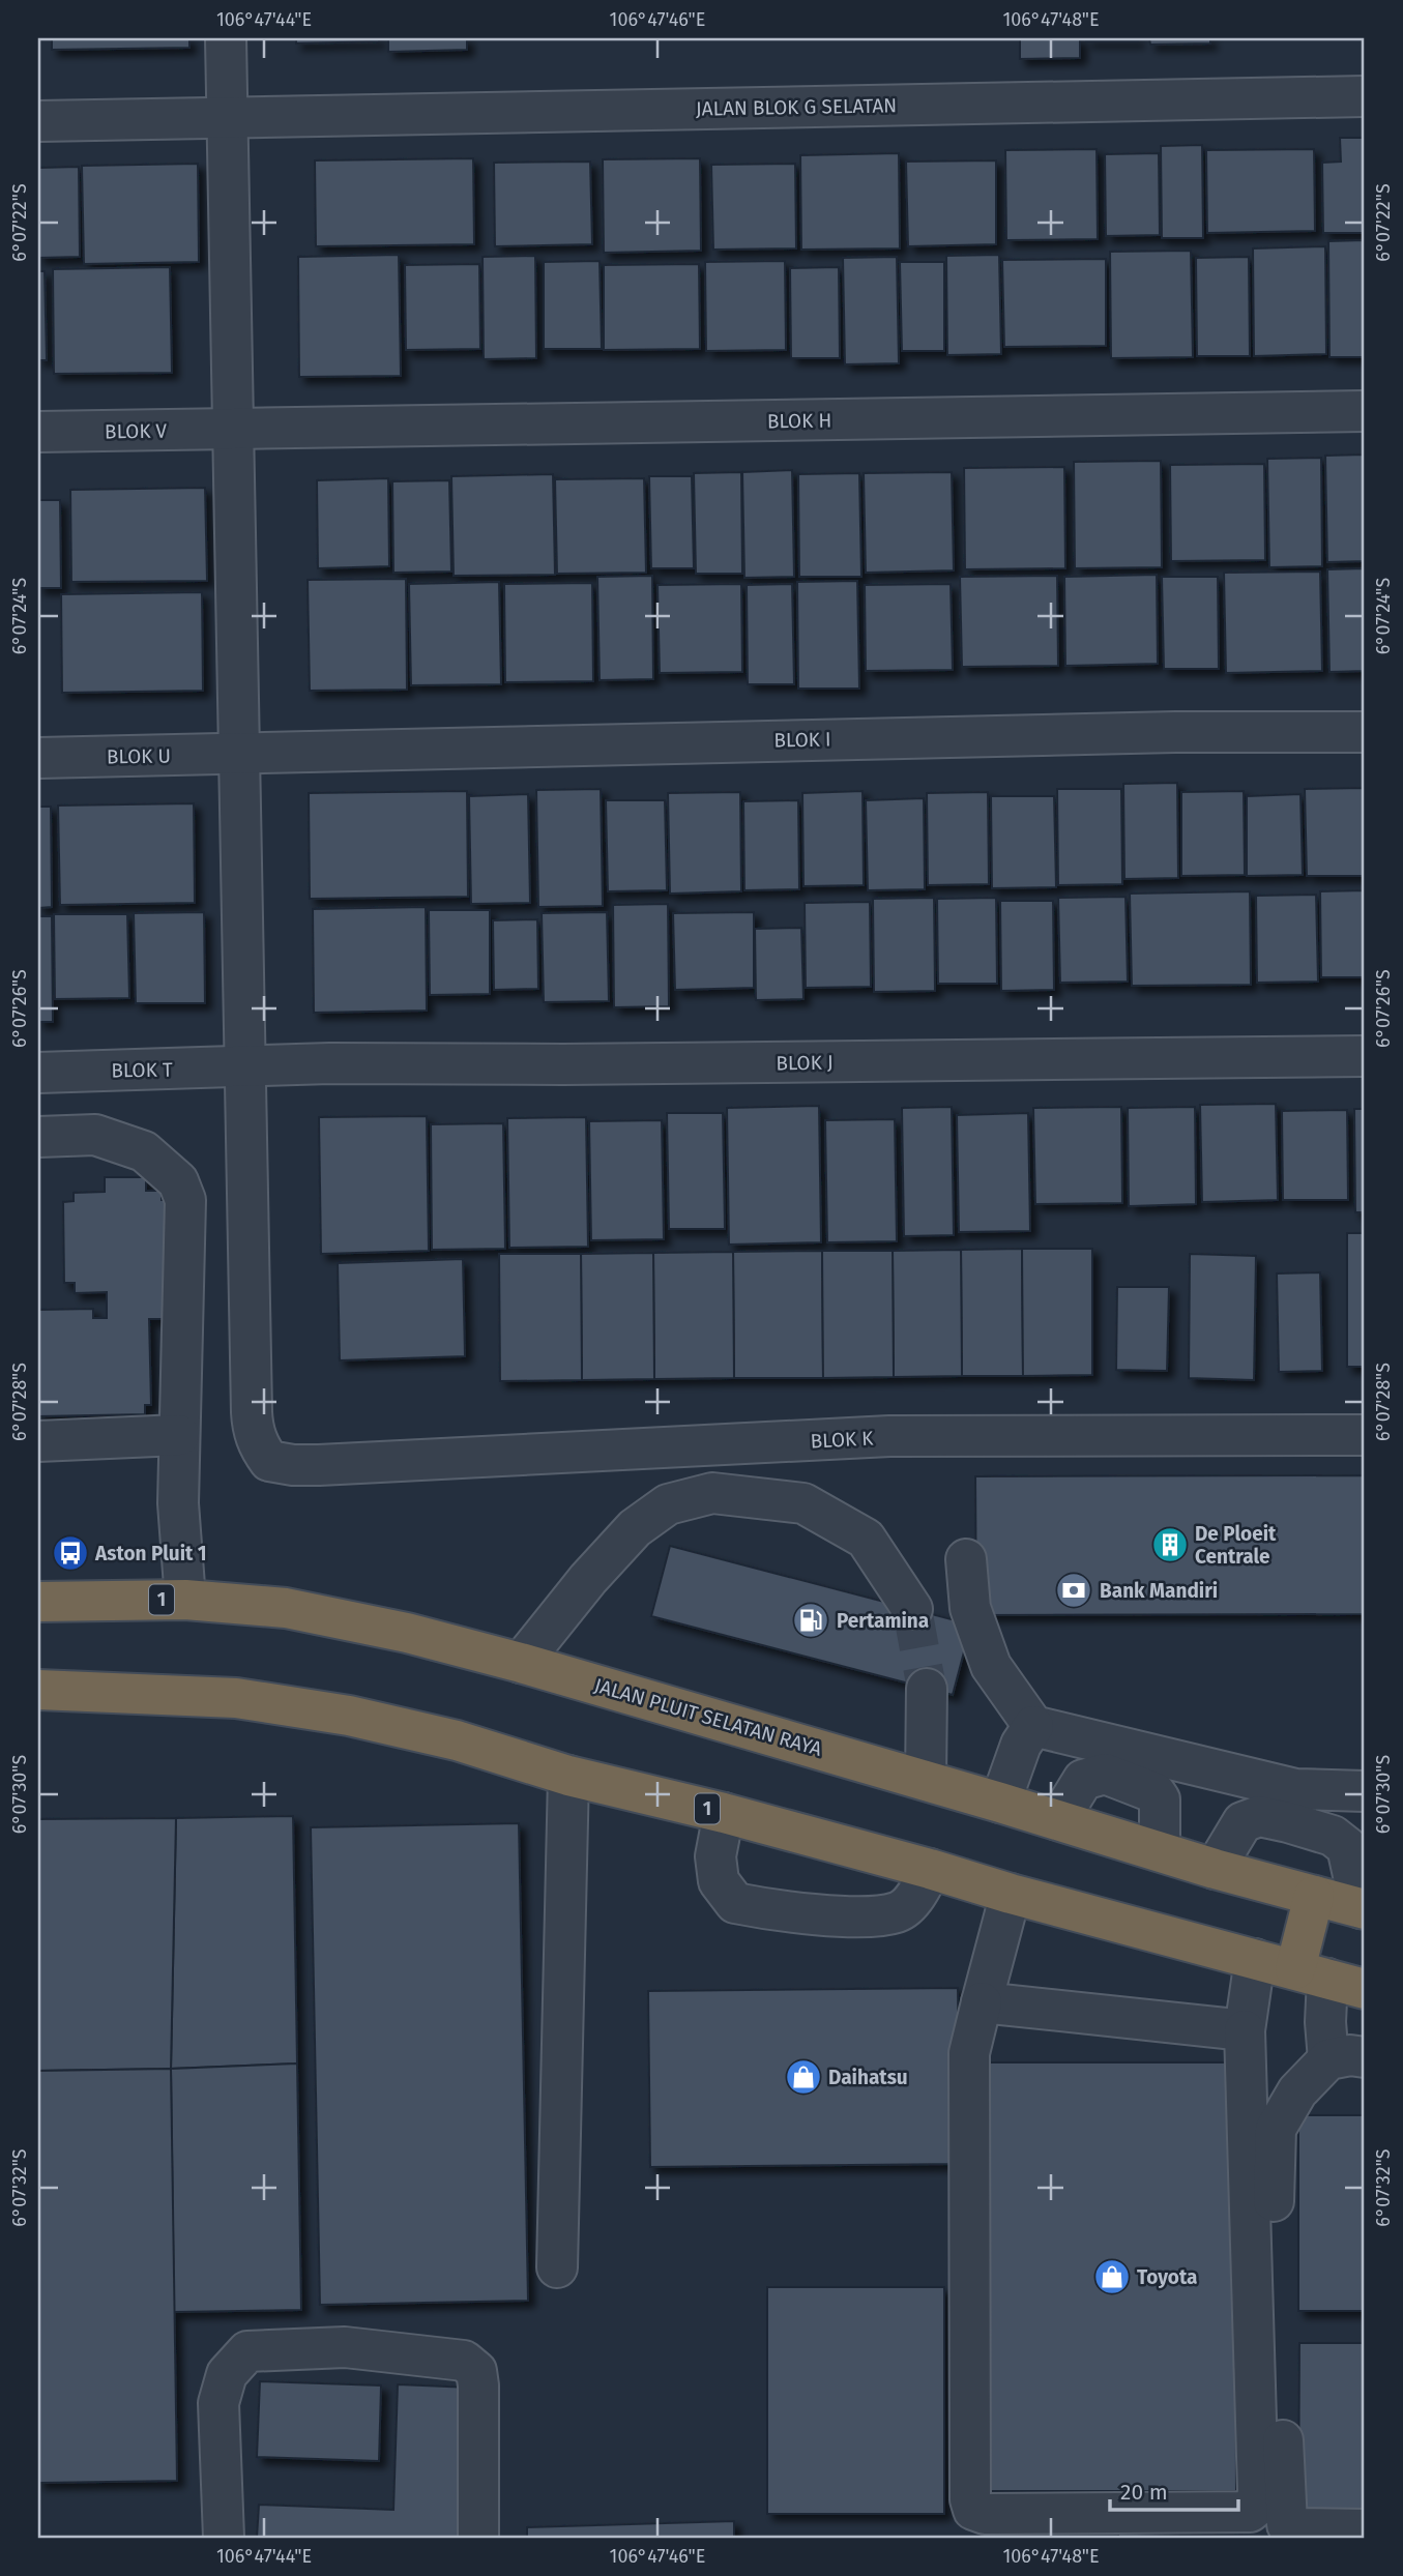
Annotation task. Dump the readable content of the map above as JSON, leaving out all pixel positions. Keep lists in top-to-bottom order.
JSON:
{
  "streets": {
    "highway": ["1", "JALAN PLUIT SELATAN RAYA"],
    "street": [
      "JALAN BLOK G SELATAN",
      "BLOK H",
      "BLOK V",
      "BLOK I",
      "BLOK U",
      "BLOK J",
      "BLOK T",
      "BLOK K"
    ]
  },
  "crossings": [
    ["BLOK H", "BLOK V"],
    ["BLOK I", "BLOK U"],
    ["BLOK J", "BLOK T"],
    ["BLOK J", "BLOK K"],
    ["BLOK T", "BLOK K"]
  ],
  "places": {
    "building": ["De Ploeit Centrale"],
    "bus stop": ["Aston Pluit 1"],
    "bank": ["Bank Mandiri"],
    "fuel station": ["Pertamina"],
    "shop": ["Daihatsu", "Toyota"]
  },
  "scale_bar": "20 m",
  "coordinates": [
    "106°47'44\"E",
    "106°47'46\"E",
    "106°47'48\"E",
    "6°07'22\"S",
    "6°07'24\"S",
    "6°07'26\"S",
    "6°07'28\"S",
    "6°07'30\"S",
    "6°07'32\"S"
  ]
}
